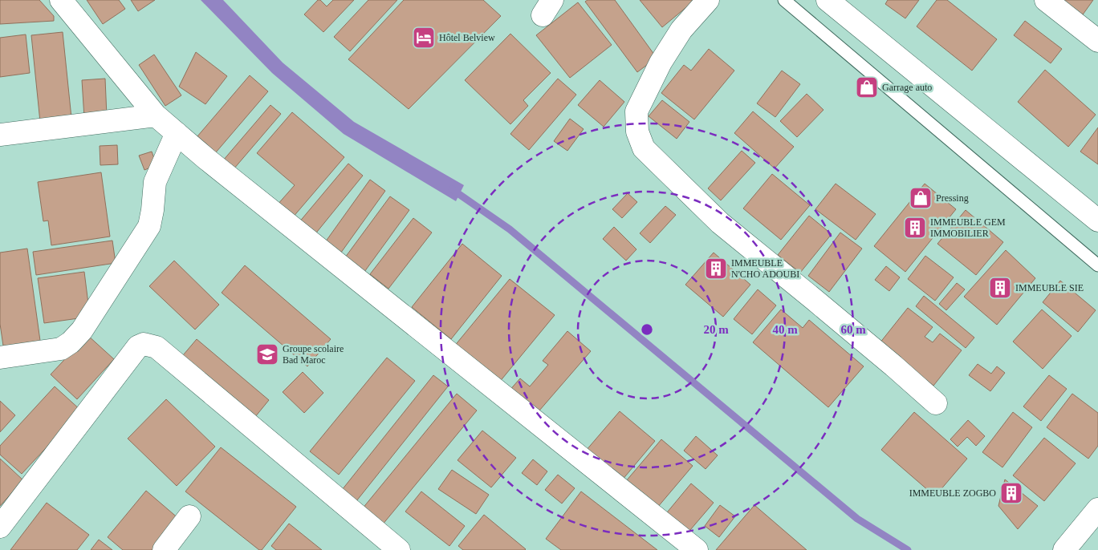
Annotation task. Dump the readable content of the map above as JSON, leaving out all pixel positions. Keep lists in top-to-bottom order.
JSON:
{
  "places": {
    "hotel": ["Hôtel Belview"],
    "shop": ["Garrage auto", "Pressing"],
    "building": [
      "IMMEUBLE GEM IMMOBILIER",
      "IMMEUBLE N'CHO ADOUBI",
      "IMMEUBLE SIE",
      "IMMEUBLE ZOGBO"
    ],
    "school or university": ["Groupe scolaire Bad Maroc"]
  },
  "rings": ["20 m", "40 m", "60 m"]
}
